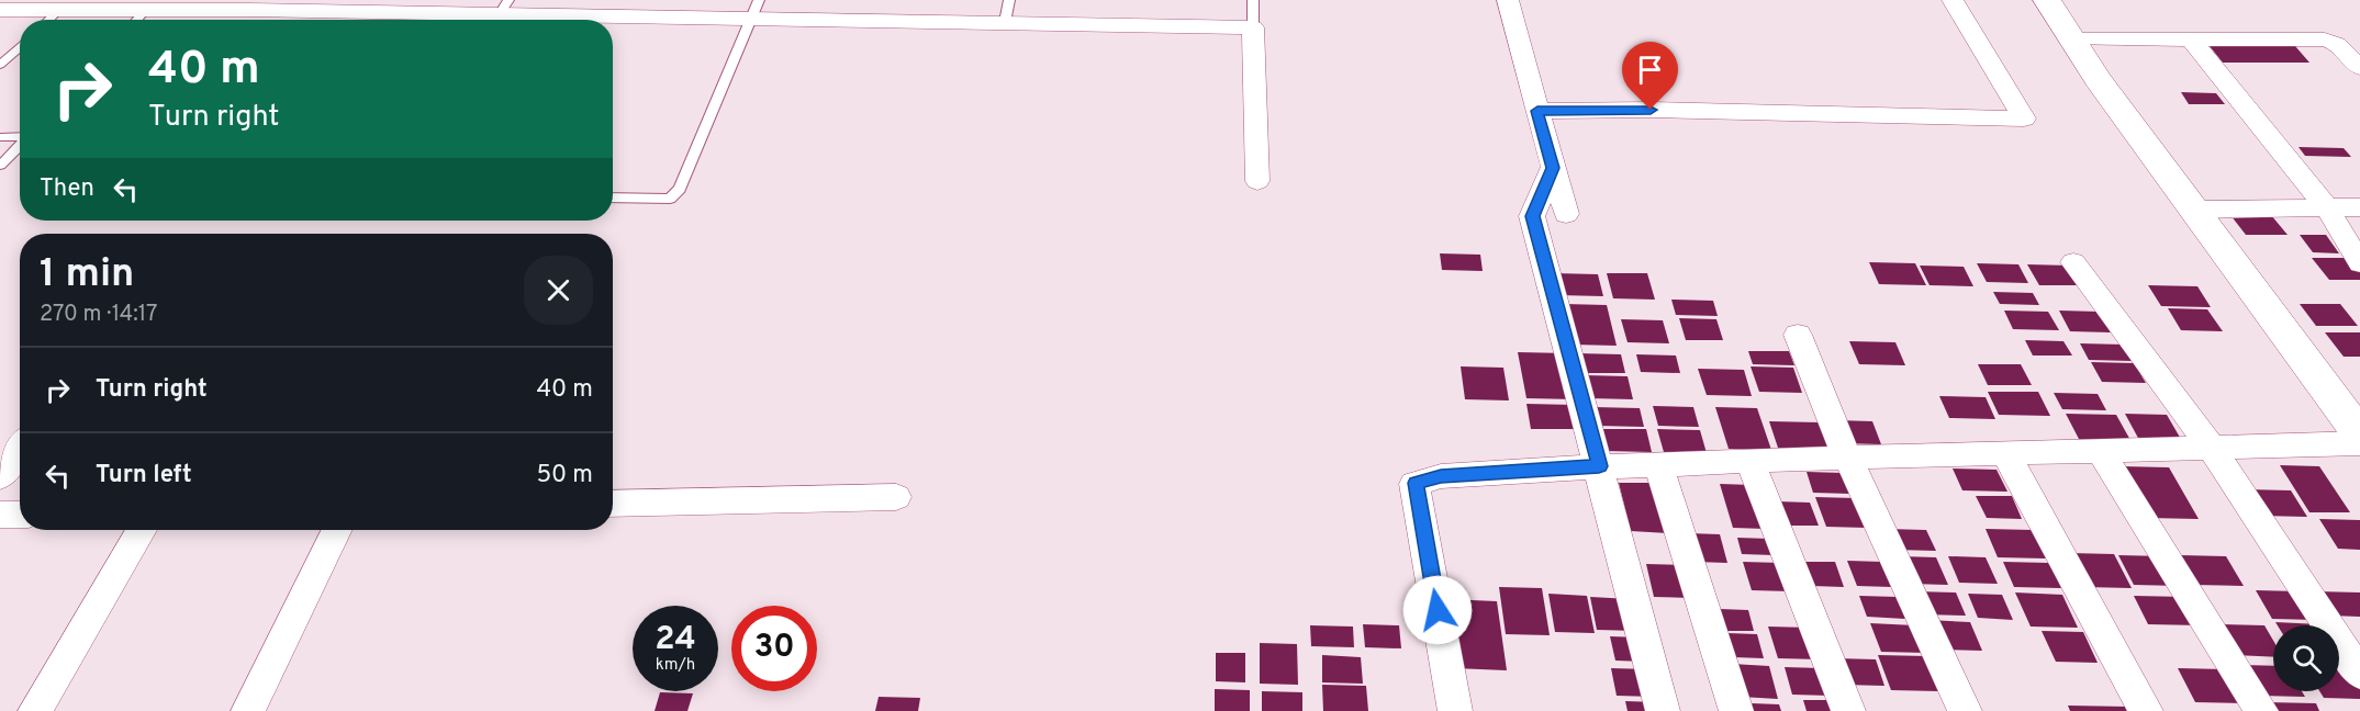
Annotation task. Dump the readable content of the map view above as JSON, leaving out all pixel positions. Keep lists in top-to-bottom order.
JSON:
{
  "page": {
    "turn": ["40 m", "Turn right"],
    "then": "Then",
    "heading": ["1 min", "270 m · 14:17"],
    "list": [
      {
        "name": "Turn right",
        "value": "40 m"
      },
      {
        "name": "Turn left",
        "value": "50 m"
      }
    ],
    "speed": "24 km/h",
    "limit": "30"
  }
}
